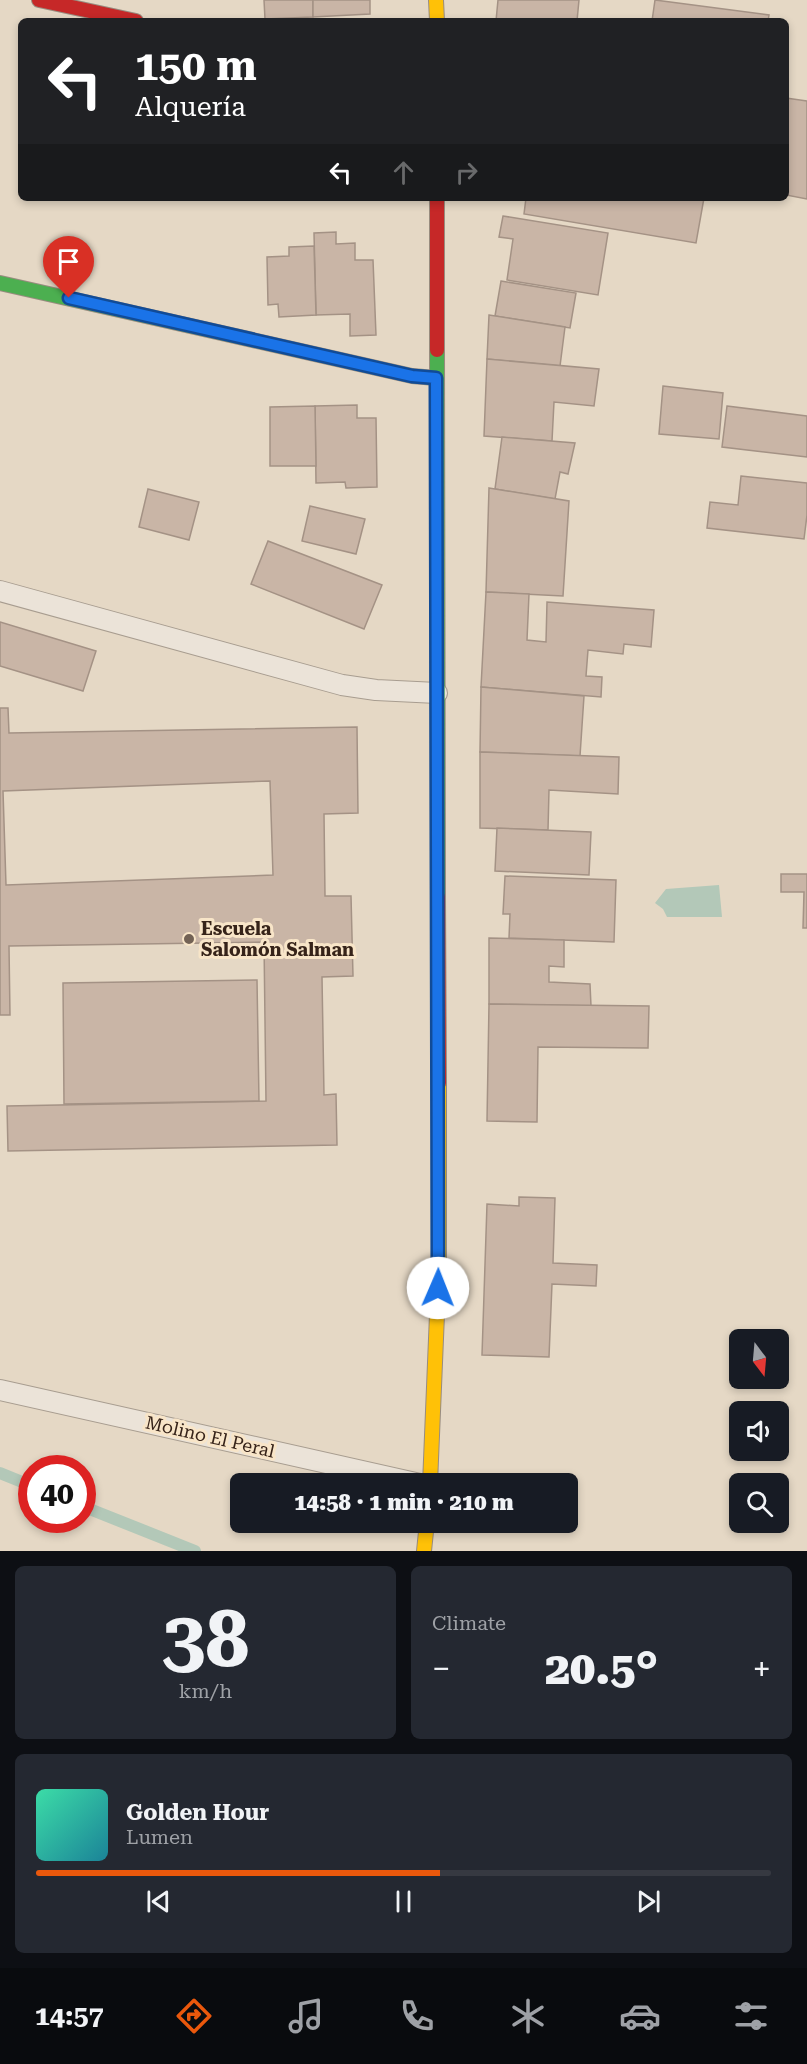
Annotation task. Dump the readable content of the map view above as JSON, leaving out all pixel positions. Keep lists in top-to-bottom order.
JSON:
{
  "streets": {
    "lane": ["Molino El Peral"]
  },
  "places": ["Escuela Salomón Salman"],
  "north": "bottom",
  "page": {
    "turn": ["150 m", "Alquería"],
    "limit": "40",
    "trip": "14:58 · 1 min · 210 m",
    "tile": [
      ["38", "km/h"],
      "Climate"
    ],
    "heat": ["−", "20.5°", "+"],
    "song": ["Golden Hour", "Lumen"],
    "tabs": "14:57"
  }
}
